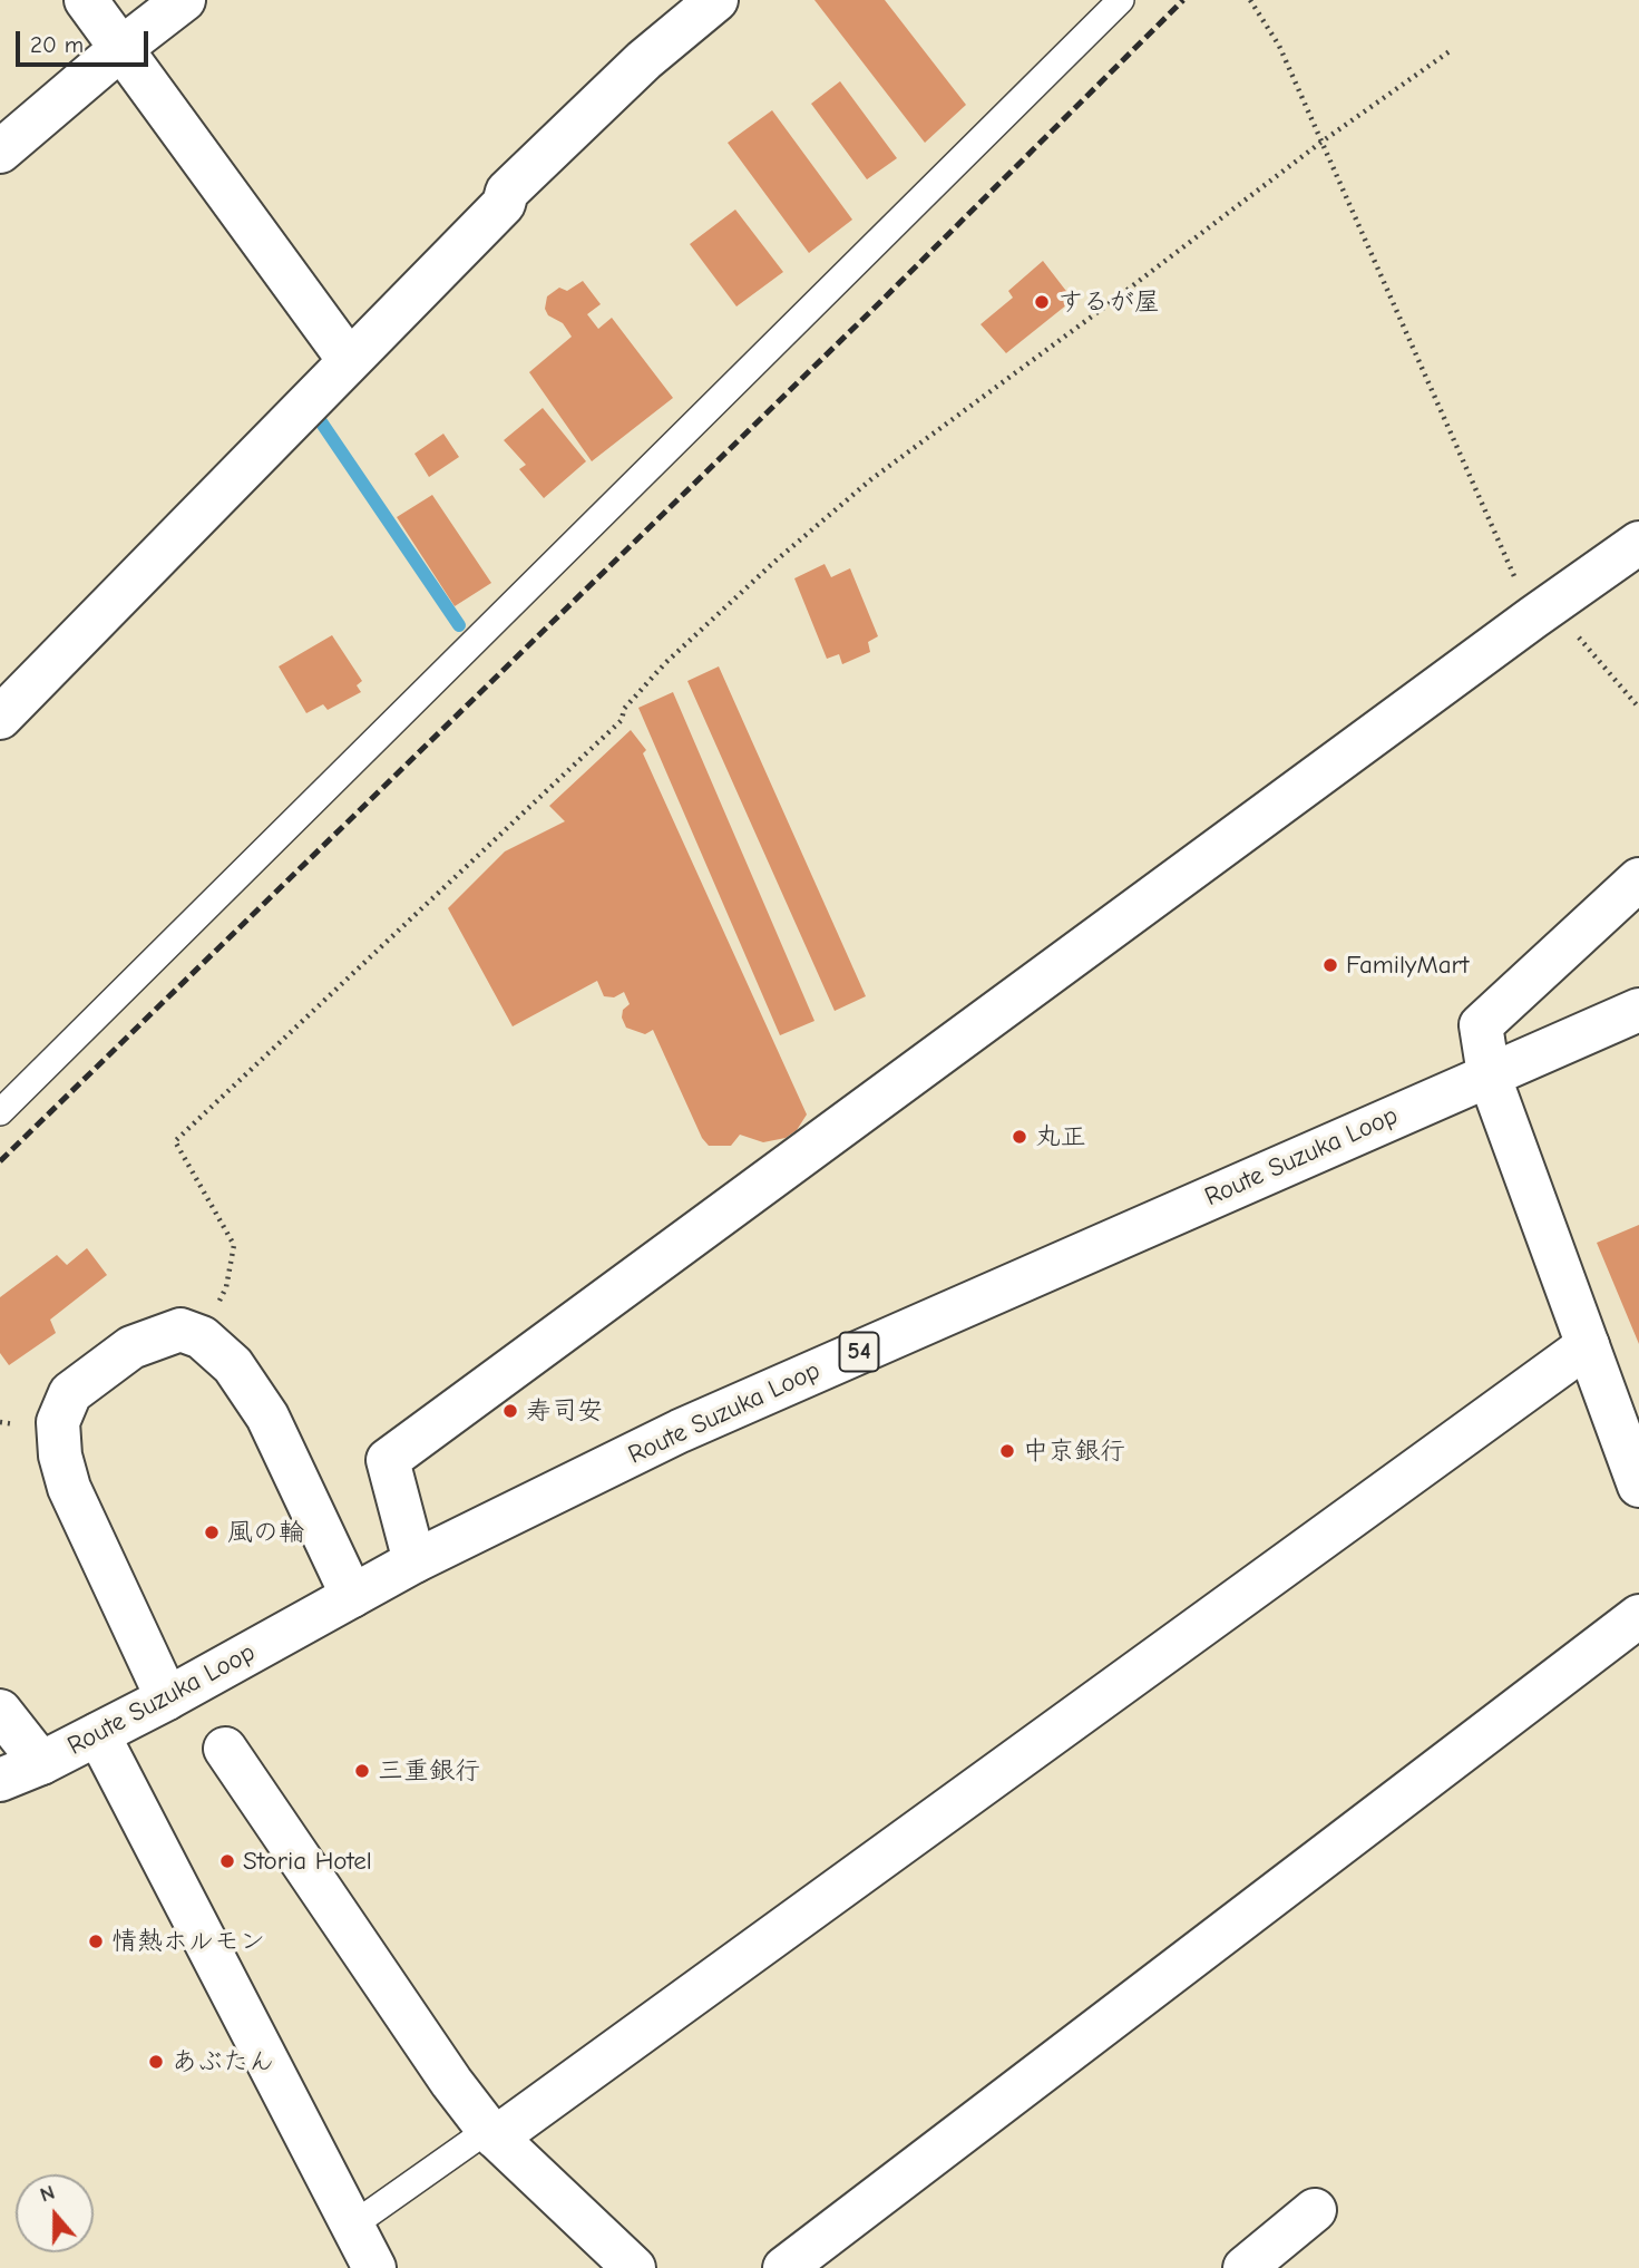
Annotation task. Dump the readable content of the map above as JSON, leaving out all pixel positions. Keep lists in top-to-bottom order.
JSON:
{
  "streets": {
    "street": ["Route Suzuka Loop", "54"]
  },
  "places": [
    "するが屋",
    "FamilyMart",
    "丸正",
    "寿司安",
    "中京銀行",
    "風の輪",
    "三重銀行",
    "Storia Hotel",
    "情熱ホルモン",
    "あぶたん"
  ],
  "scale_bar": "20 m",
  "north": "top"
}
